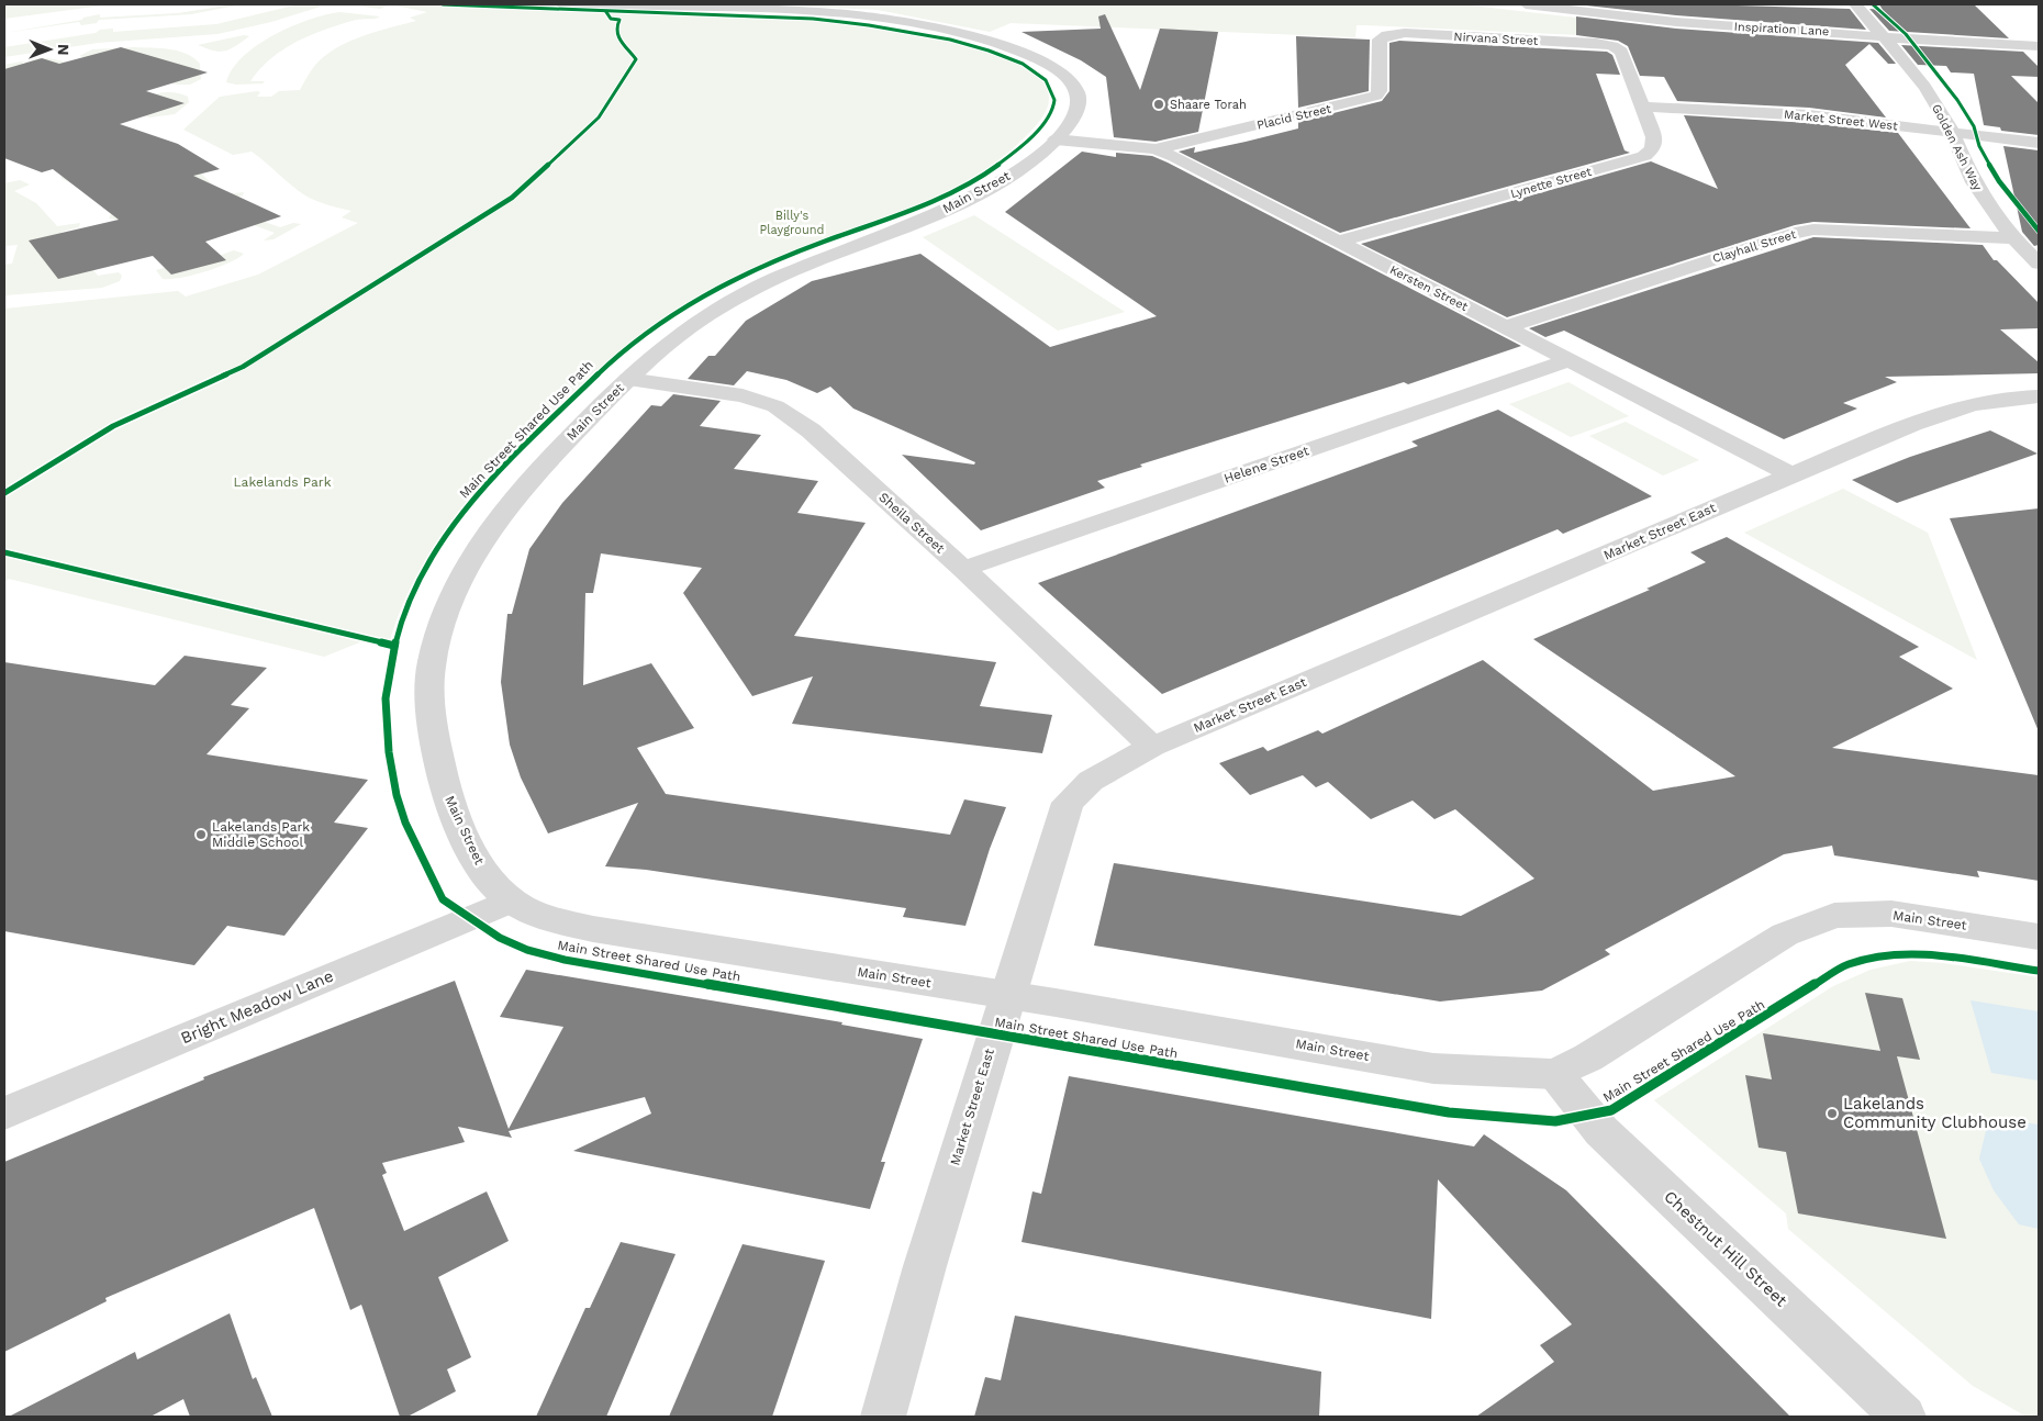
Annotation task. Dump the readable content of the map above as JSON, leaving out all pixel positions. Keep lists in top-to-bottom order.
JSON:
{
  "streets": {
    "street": [
      "Inspiration Lane",
      "Nirvana Street",
      "Placid Street",
      "Market Street West",
      "Golden Ash Way",
      "Lynette Street",
      "Main Street",
      "Clayhall Street",
      "Kersten Street",
      "Helene Street",
      "Sheila Street",
      "Market Street East",
      "Bright Meadow Lane",
      "Chestnut Hill Street"
    ],
    "cycle path": ["Main Street Shared Use Path"]
  },
  "crossings": [
    ["Inspiration Lane", "Golden Ash Way"],
    ["Nirvana Street", "Placid Street"],
    ["Nirvana Street", "Lynette Street"],
    ["Placid Street", "Kersten Street"],
    ["Market Street West", "Golden Ash Way"],
    ["Market Street West", "Lynette Street"],
    ["Golden Ash Way", "Clayhall Street"],
    ["Lynette Street", "Kersten Street"],
    ["Main Street", "Kersten Street"],
    ["Main Street", "Sheila Street"],
    ["Main Street", "Market Street East"],
    ["Main Street", "Bright Meadow Lane"],
    ["Main Street", "Chestnut Hill Street"],
    ["Clayhall Street", "Kersten Street"],
    ["Kersten Street", "Helene Street"],
    ["Kersten Street", "Market Street East"],
    ["Helene Street", "Sheila Street"],
    ["Sheila Street", "Market Street East"]
  ],
  "parks": ["Billy's Playground", "Lakelands Park"],
  "places": ["Shaare Torah", "Lakelands Park Middle School", "Lakelands Community Clubhouse"],
  "north": "right"
}
